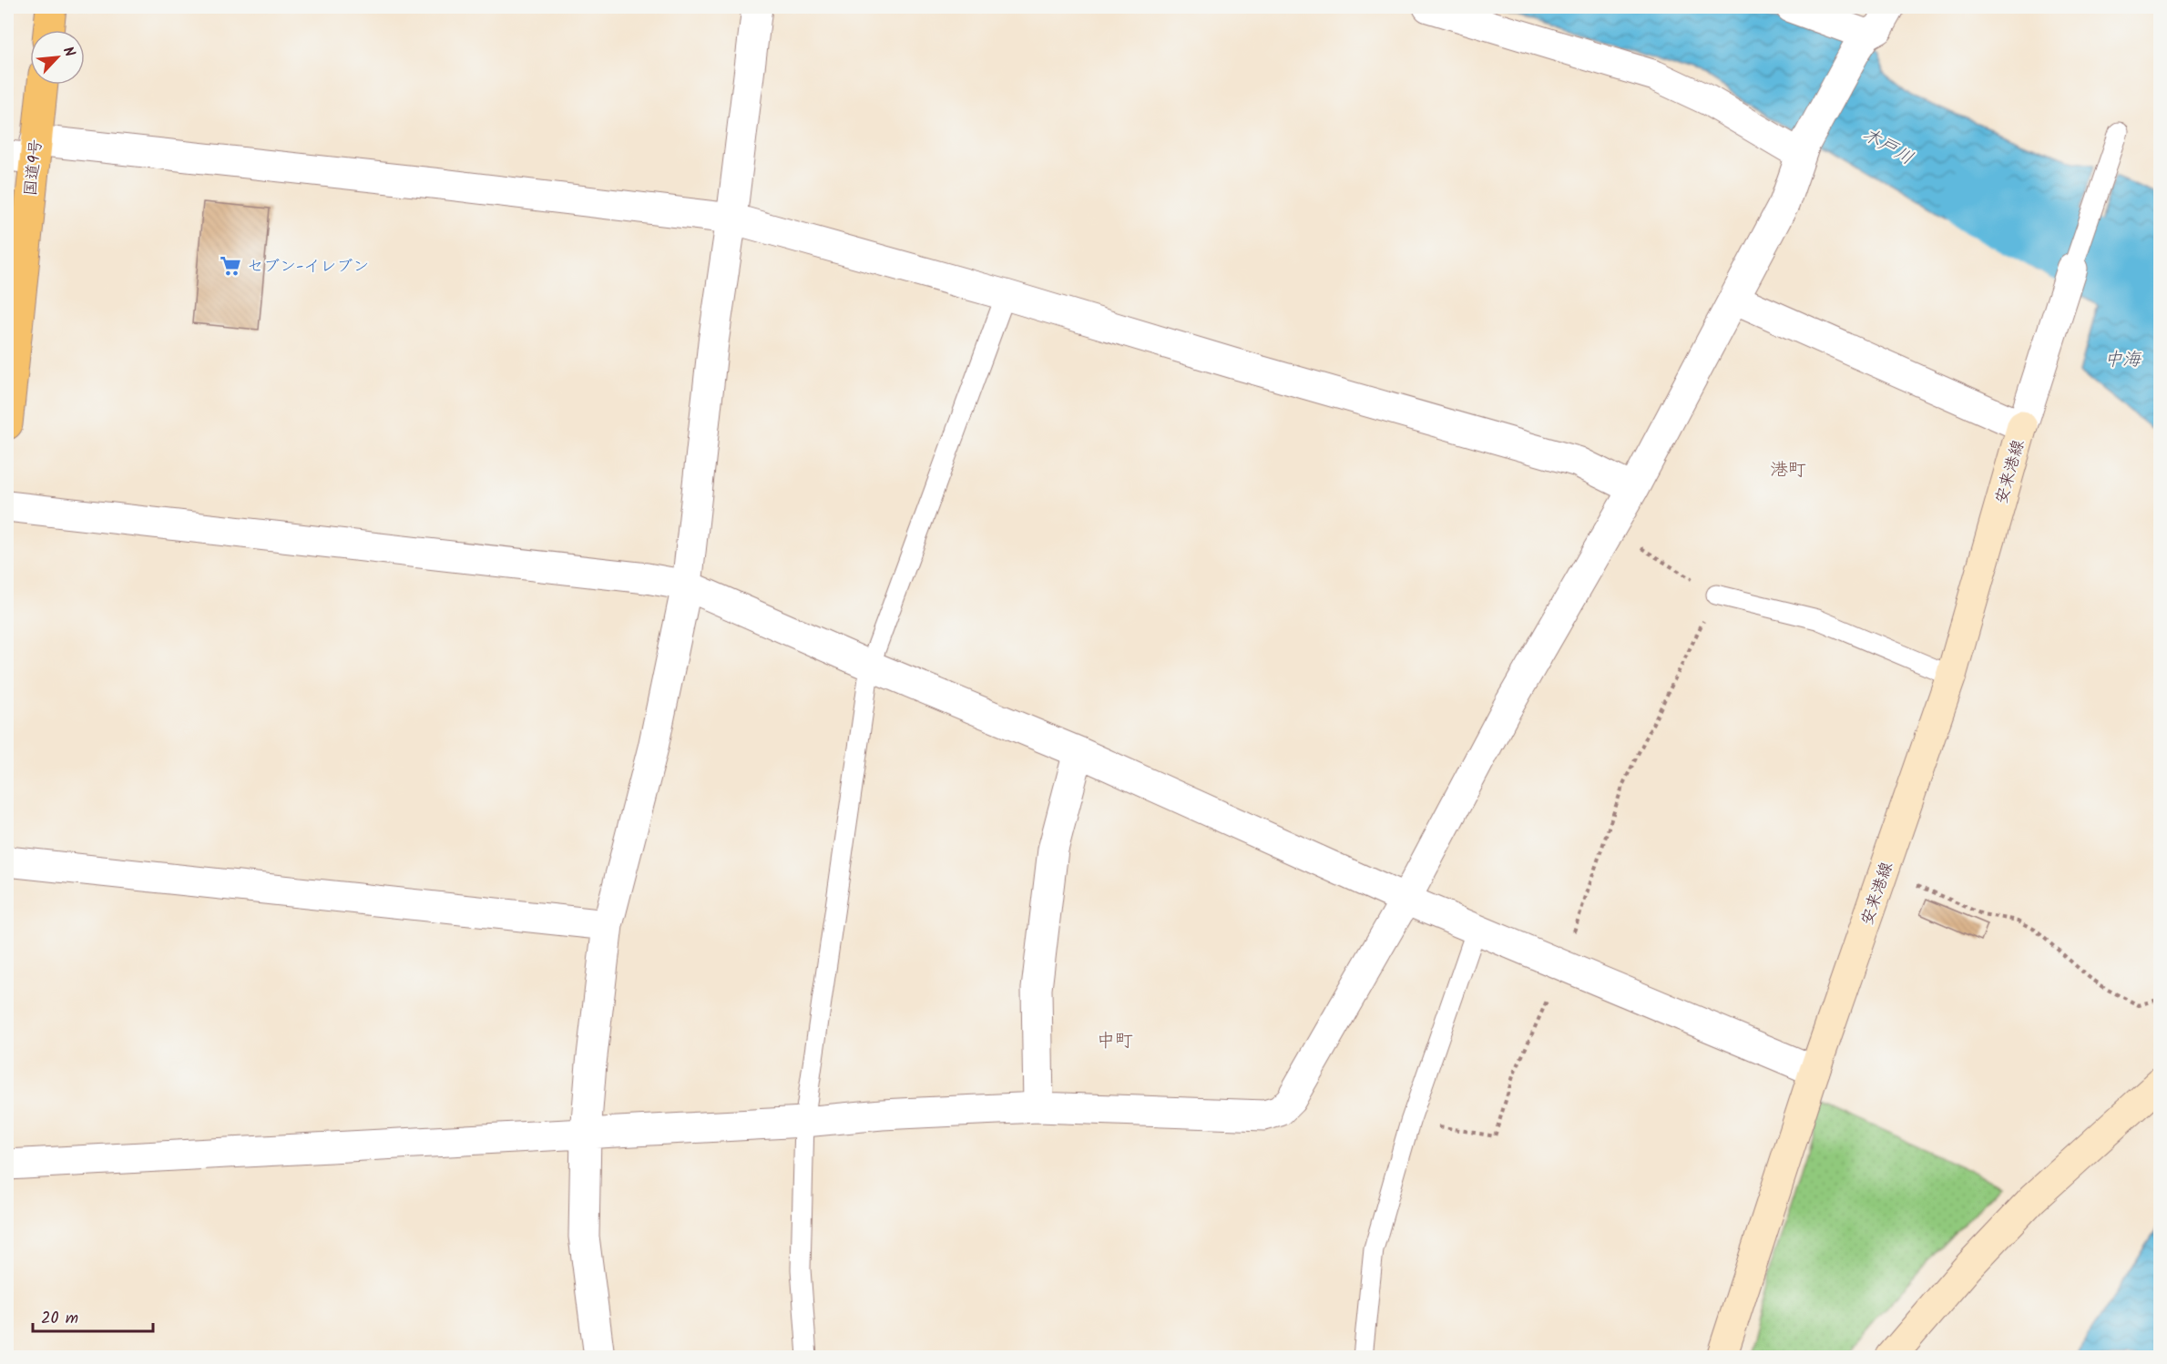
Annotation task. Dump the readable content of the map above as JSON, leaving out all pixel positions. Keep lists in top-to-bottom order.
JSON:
{
  "streets": {
    "highway": ["国道9号"],
    "main road": ["安来港線"]
  },
  "districts": ["港町", "中町"],
  "water": ["木戸川", "中海"],
  "places": {
    "supermarket": ["セブン-イレブン"]
  },
  "scale_bar": "20 m",
  "north": "top right"
}
